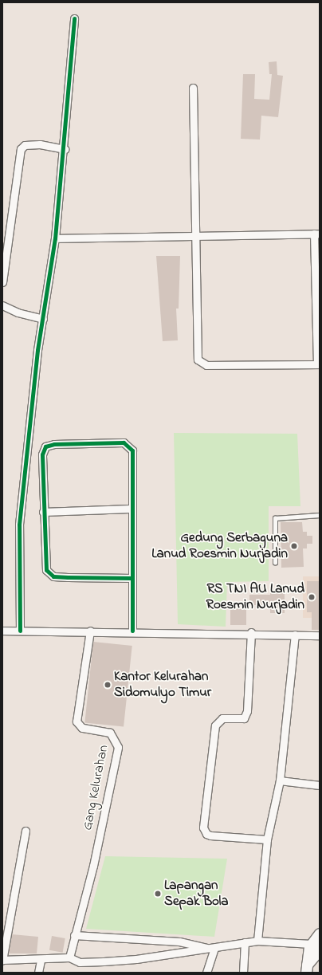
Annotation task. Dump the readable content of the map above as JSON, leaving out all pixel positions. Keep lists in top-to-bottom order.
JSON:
{
  "streets": {
    "street": ["Gang Kelurahan"]
  },
  "places": [
    "Gedung Serbaguna Lanud Roesmin Nurjadin",
    "RS TNI AU Lanud Roesmin Nurjadin",
    "Kantor Kelurahan Sidomulyo Timur",
    "Lapangan Sepak Bola"
  ]
}
